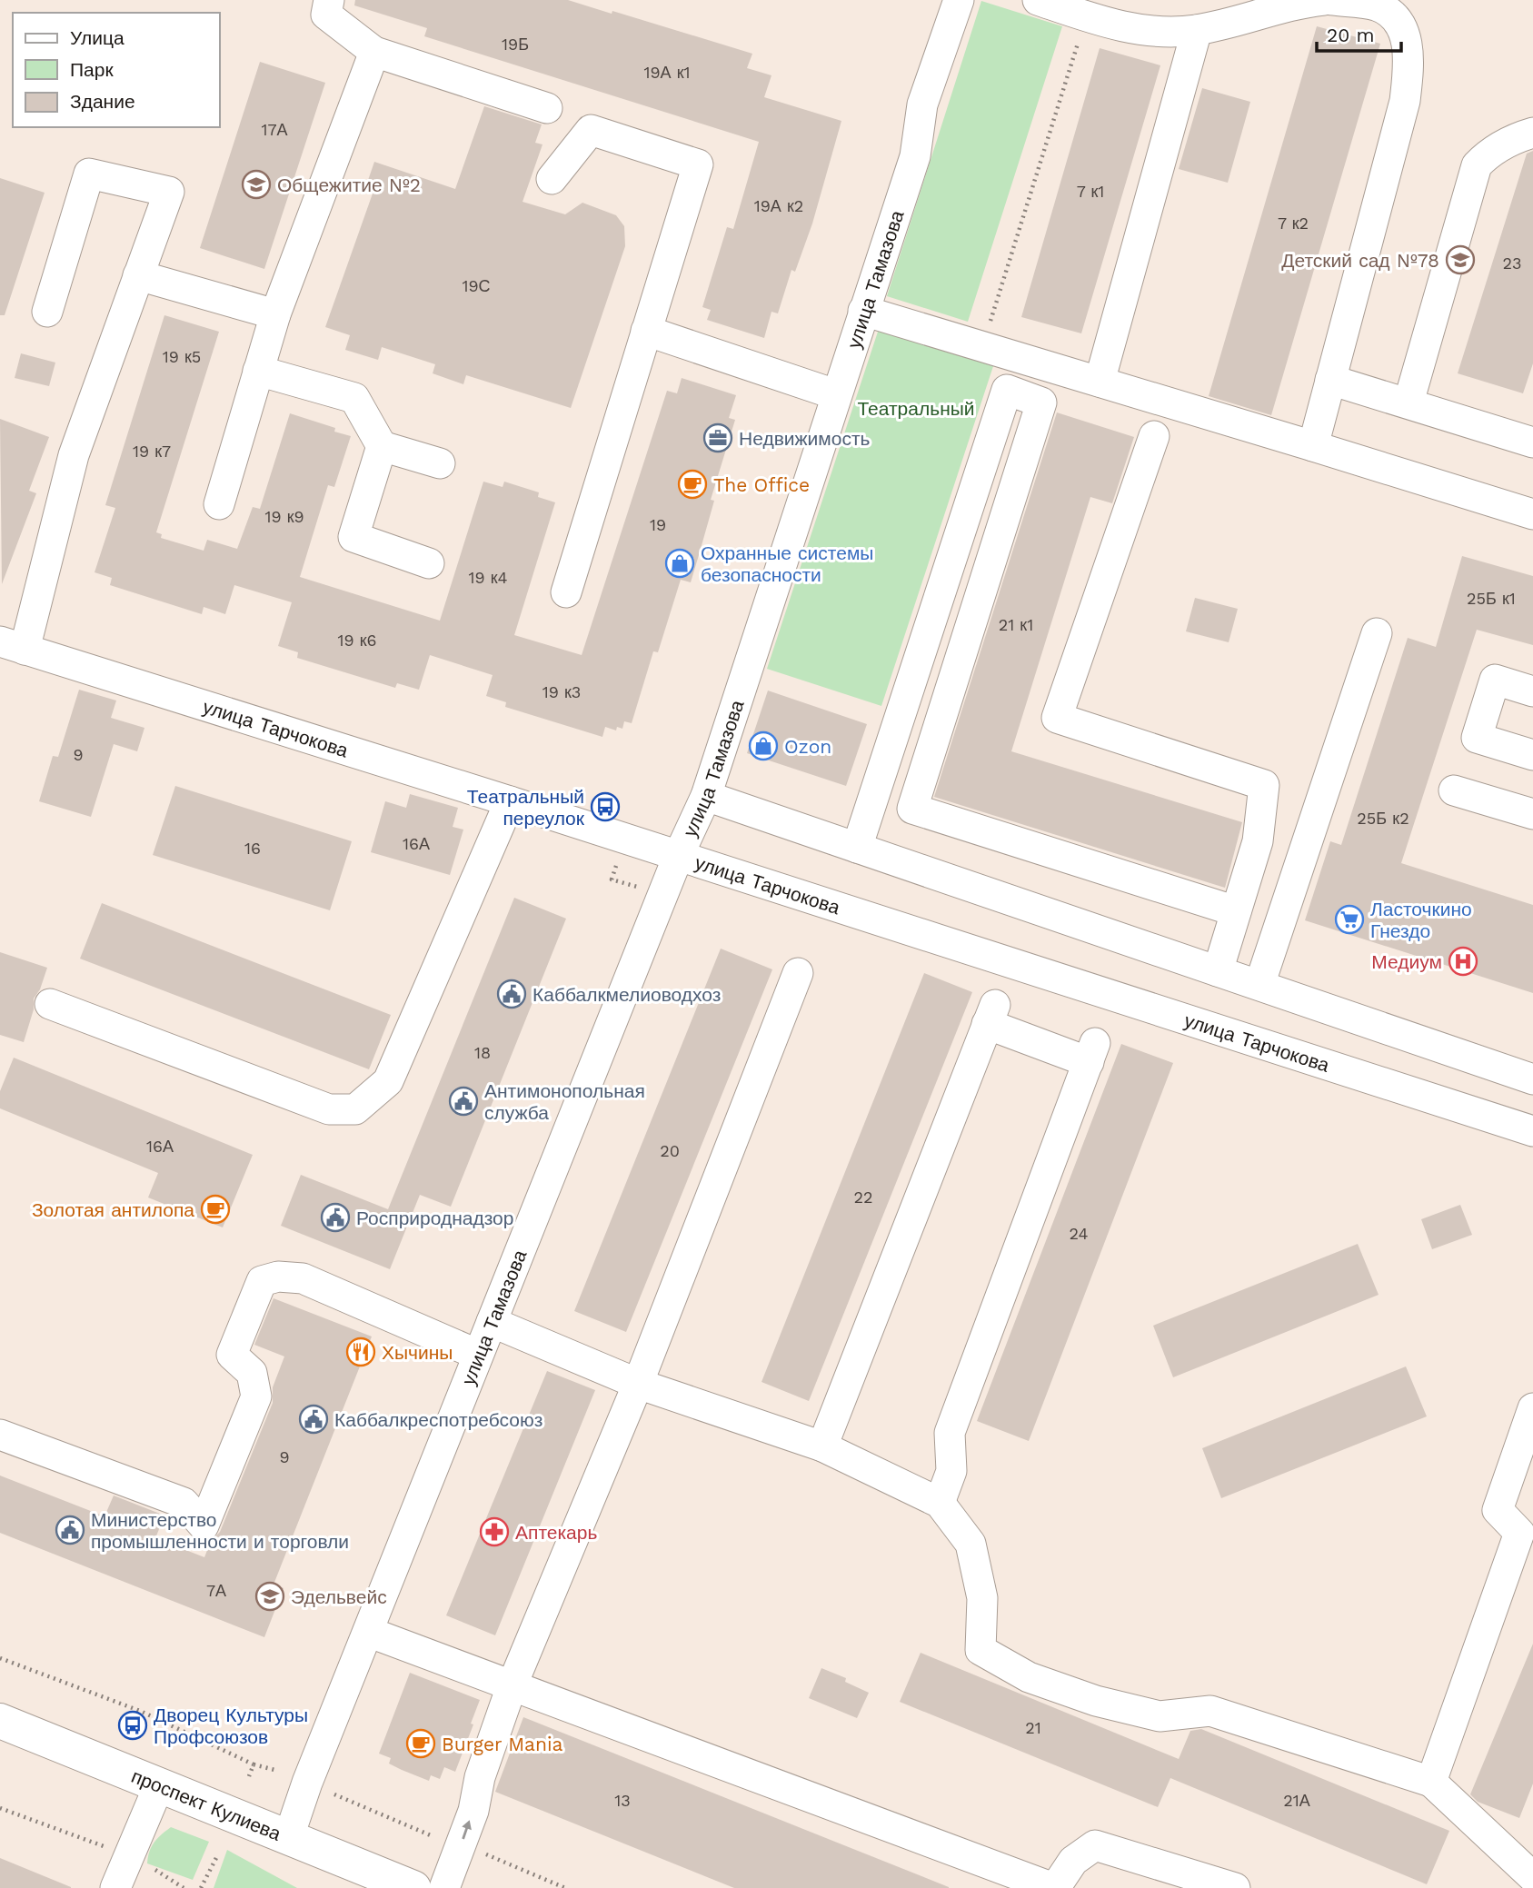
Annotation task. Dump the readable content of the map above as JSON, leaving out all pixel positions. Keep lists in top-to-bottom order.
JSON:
{
  "streets": {
    "main road": ["проспект Кулиева"],
    "street": ["улица Тамазова", "улица Тарчокова"]
  },
  "crossings": [
    ["улица Тамазова", "улица Тарчокова"],
    ["улица Тамазова", "проспект Кулиева"]
  ],
  "parks": ["Театральный"],
  "places": {
    "school or university": ["Общежитие №2", "Детский сад №78", "Эдельвейс"],
    "office": ["Недвижимость"],
    "cafe": ["The Office", "Золотая антилопа", "Burger Mania"],
    "shop": ["Охранные системы безопасности", "Ozon"],
    "bus stop": ["Театральный переулок", "Дворец Культуры Профсоюзов"],
    "supermarket": ["Ласточкино Гнездо"],
    "hospital": ["Медиум"],
    "public building": [
      "Каббалкмелиоводхоз",
      "Антимонопольная служба",
      "Росприроднадзор",
      "Каббалкреспотребсоюз",
      "Министерство промышленности и торговли"
    ],
    "restaurant": ["Хычины"],
    "pharmacy": ["Аптекарь"]
  },
  "house_numbers": [
    "19Б",
    "19А к1",
    "17А",
    "7 к1",
    "19А к2",
    "7 к2",
    "23",
    "19С",
    "19 к5",
    "19 к7",
    "19 к9",
    "19",
    "19 к4",
    "25Б к1",
    "21 к1",
    "19 к6",
    "19 к3",
    "9",
    "25Б к2",
    "16А",
    "16",
    "18",
    "16А",
    "20",
    "22",
    "24",
    "9",
    "7А",
    "21",
    "13",
    "21А"
  ],
  "legend": ["Улица", "Парк", "Здание"],
  "scale_bar": "20 m"
}
